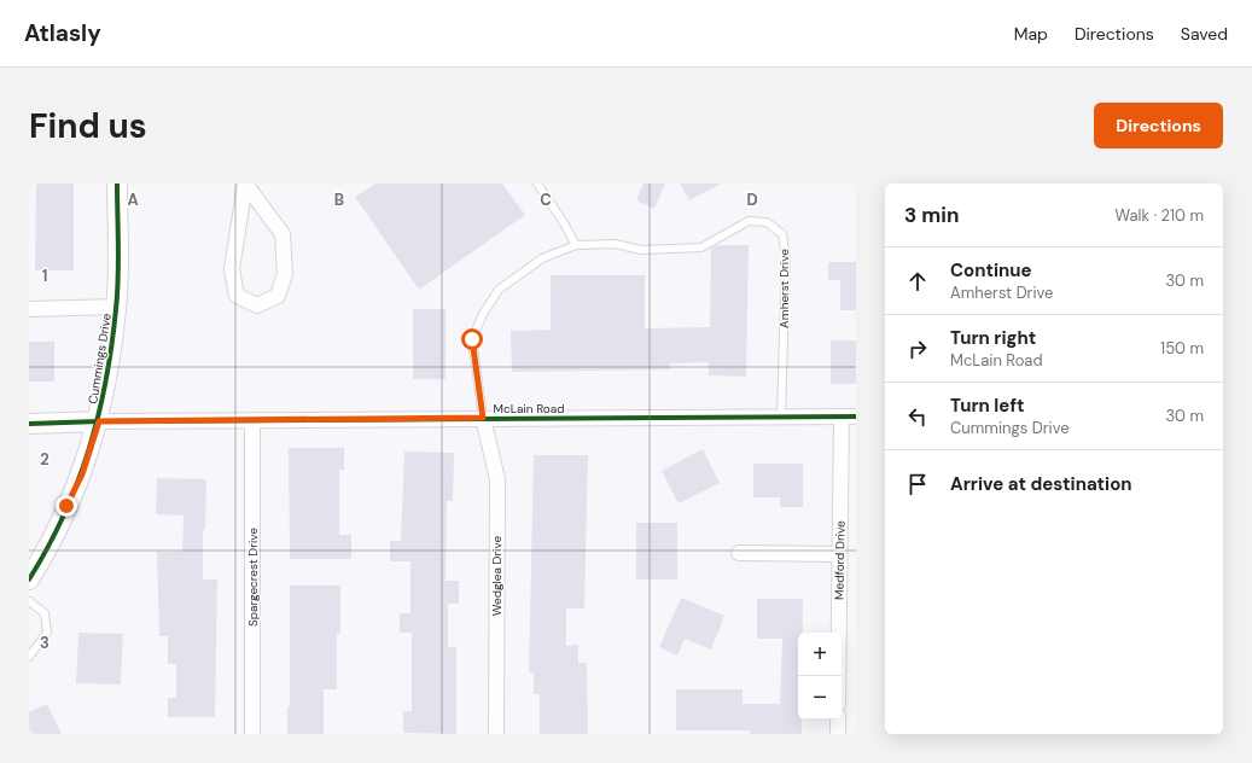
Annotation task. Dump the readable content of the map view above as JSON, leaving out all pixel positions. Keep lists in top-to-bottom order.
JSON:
{
  "streets": {
    "street": [
      "Cummings Drive",
      "McLain Road",
      "Medford Drive",
      "Wedglea Drive",
      "Spargecrest Drive"
    ],
    "lane": ["Amherst Drive"]
  },
  "crossings": [
    ["Amherst Drive", "McLain Road"],
    ["Amherst Drive", "Wedglea Drive"],
    ["Cummings Drive", "McLain Road"],
    ["McLain Road", "Medford Drive"],
    ["McLain Road", "Wedglea Drive"],
    ["McLain Road", "Spargecrest Drive"]
  ],
  "page": {
    "header": "Atlasly",
    "nav": ["Map", "Directions", "Saved"],
    "buttons": "Directions",
    "title": "Find us",
    "heading": ["3 min", "Walk · 210 m"],
    "list": [
      ["Continue", "Amherst Drive", "30 m"],
      ["Turn right", "McLain Road", "150 m"],
      ["Turn left", "Cummings Drive", "30 m"],
      "Arrive at destination"
    ],
    "map_buttons": ["+", "−"]
  },
  "grid": {
    "columns": [
      "A",
      "B",
      "C",
      "D"
    ],
    "rows": ["1", "2", "3"]
  }
}
